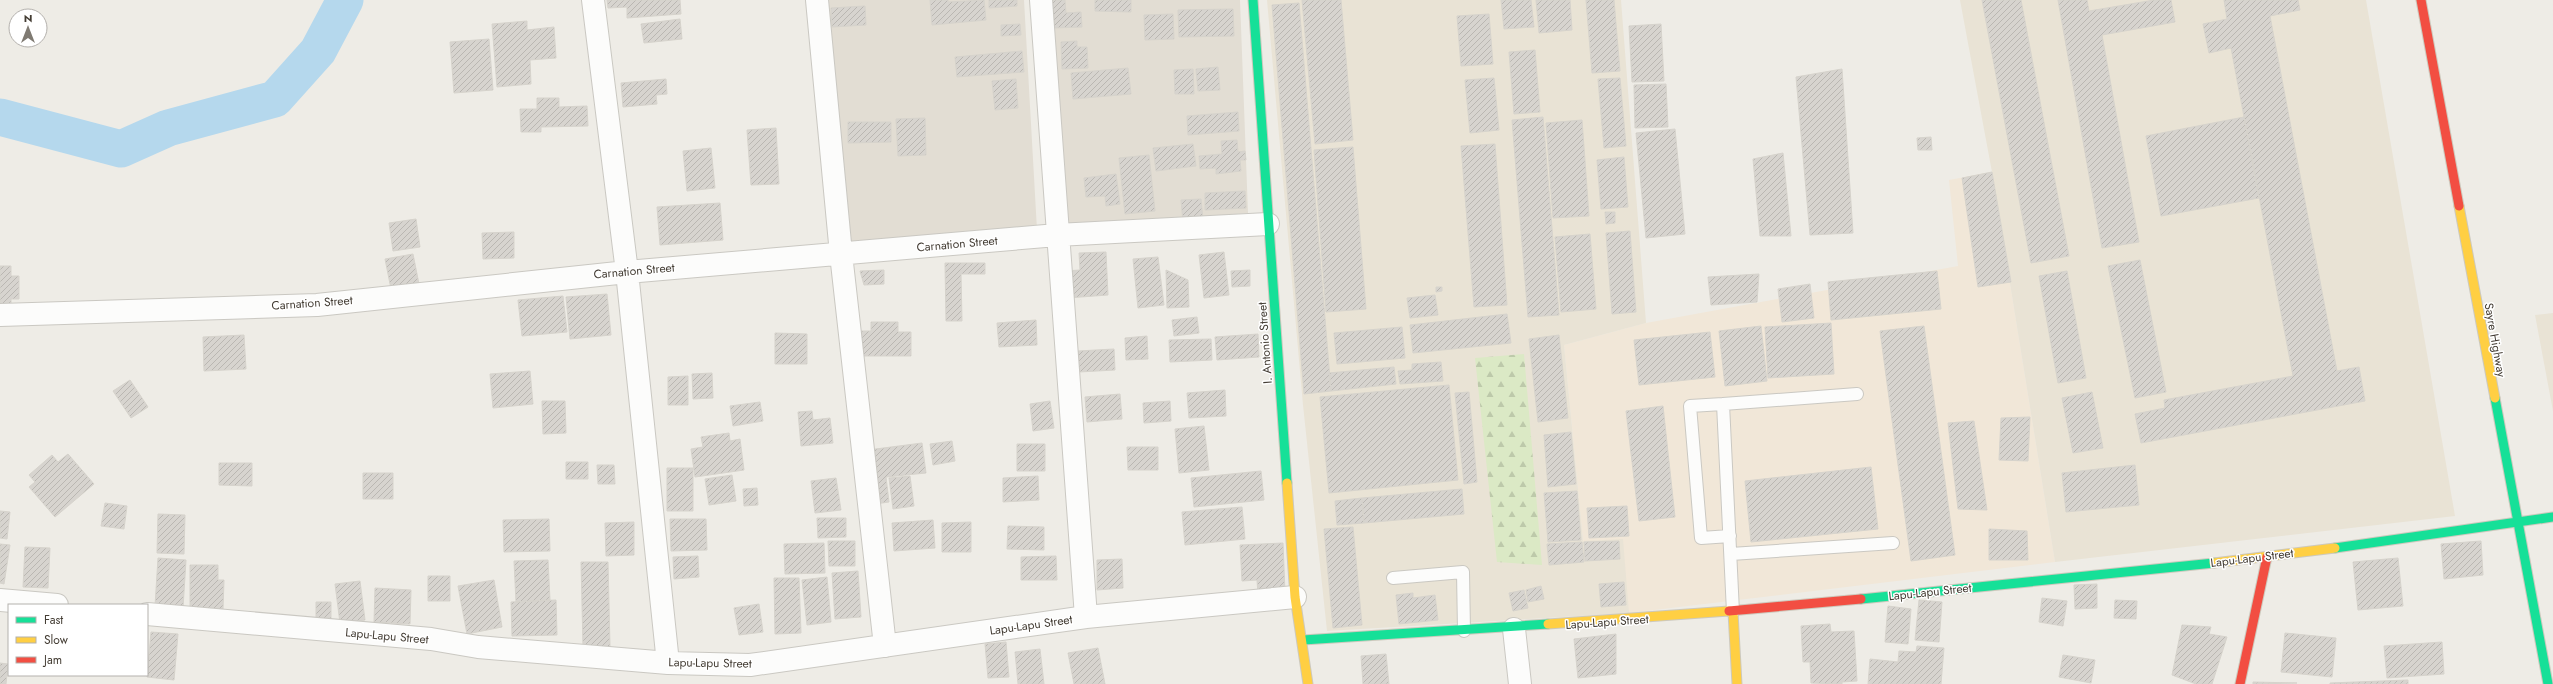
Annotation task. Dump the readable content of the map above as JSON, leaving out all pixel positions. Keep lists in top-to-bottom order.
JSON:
{
  "streets": {
    "main road": ["Sayre Highway", "I. Antonio Street", "Lapu-Lapu Street"],
    "street": ["Carnation Street"]
  },
  "crossings": [
    ["Carnation Street", "I. Antonio Street"],
    ["Sayre Highway", "Lapu-Lapu Street"],
    ["I. Antonio Street", "Lapu-Lapu Street"]
  ],
  "legend": ["Fast", "Slow", "Jam"],
  "north": "top"
}
